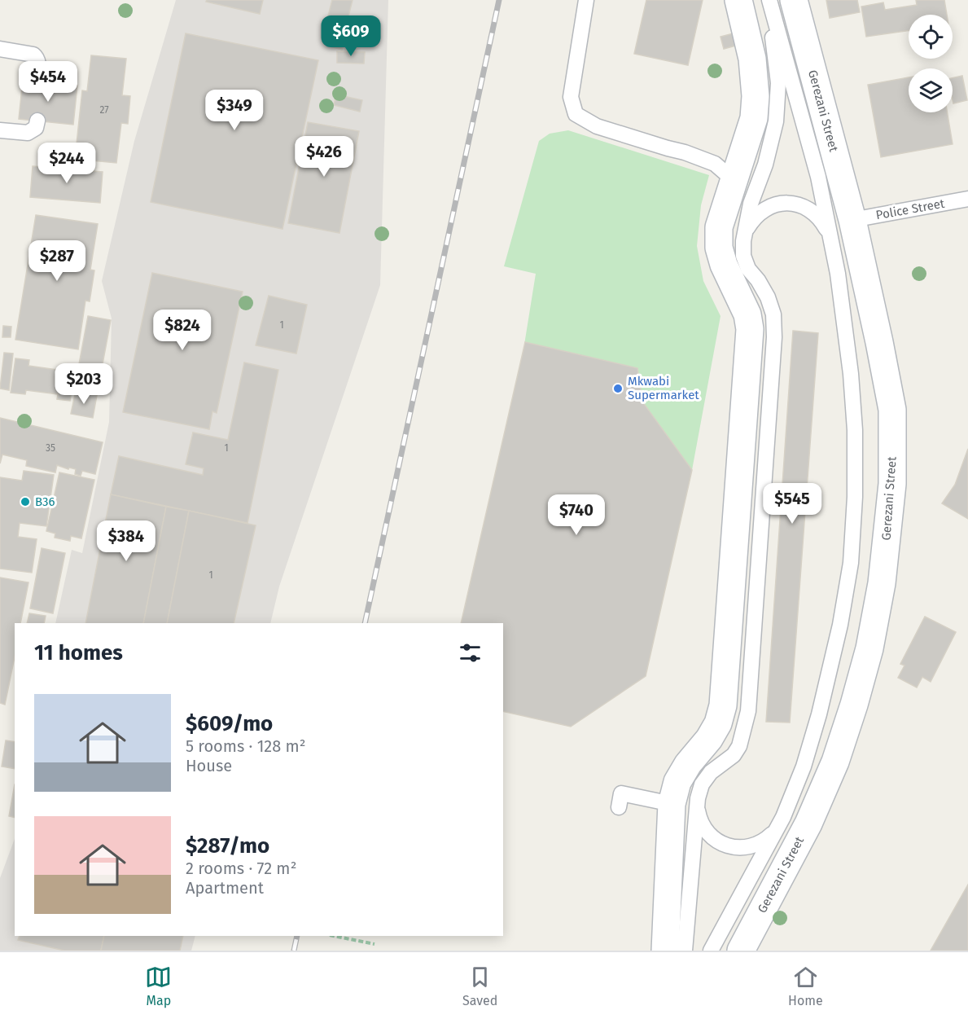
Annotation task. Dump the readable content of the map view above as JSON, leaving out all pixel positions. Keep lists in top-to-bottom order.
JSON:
{
  "streets": {
    "main road": ["Gerezani Street"],
    "lane": ["Police Street"]
  },
  "crossings": [
    ["Gerezani Street", "Police Street"]
  ],
  "places": ["Mkwabi Supermarket", "B36"],
  "house_numbers": [
    "27",
    "1",
    "35",
    "1",
    "1"
  ],
  "page": {
    "price": [
      "$609",
      "$454",
      "$349",
      "$426",
      "$244",
      "$287",
      "$824",
      "$203",
      "$545",
      "$740",
      "$384"
    ],
    "heading": "11 homes",
    "list": [
      {
        "name": "$609/mo",
        "note": "5 rooms · 128 m² · House"
      },
      {
        "name": "$287/mo",
        "note": "2 rooms · 72 m² · Apartment"
      }
    ],
    "tabs": ["Map", "Saved", "Home"]
  }
}
